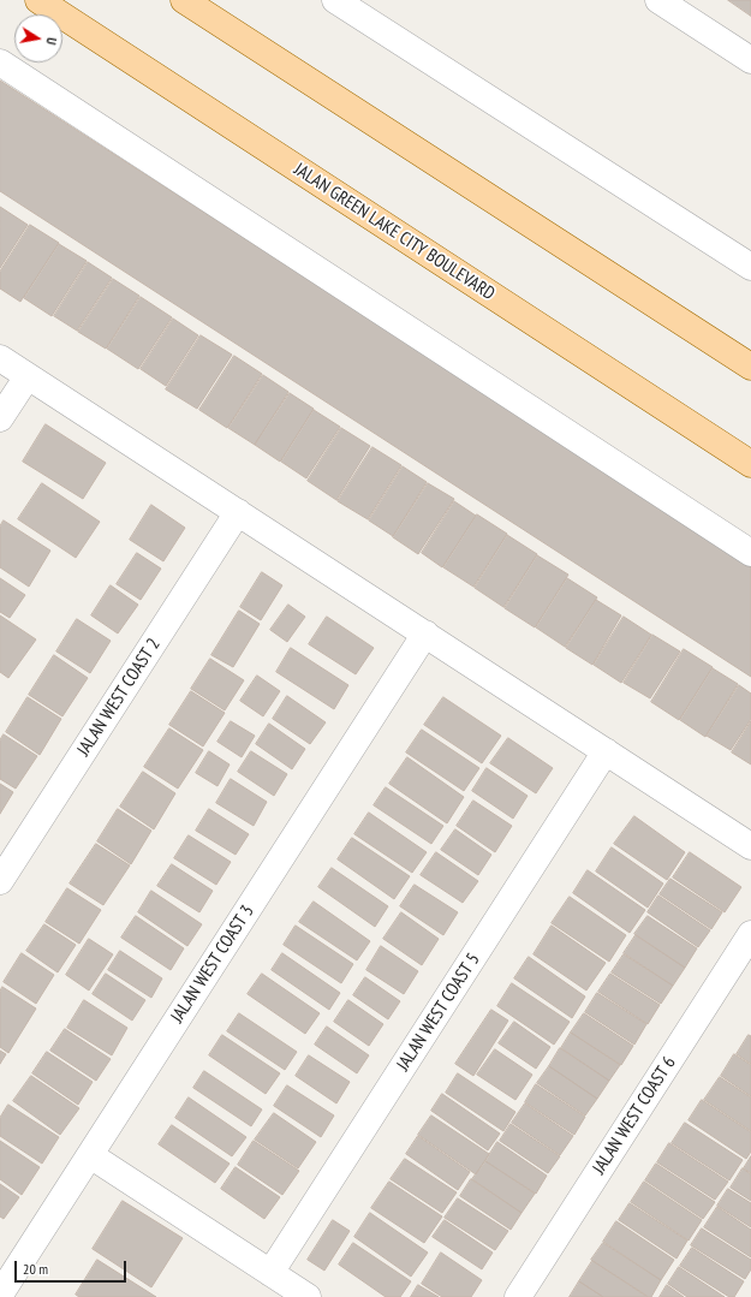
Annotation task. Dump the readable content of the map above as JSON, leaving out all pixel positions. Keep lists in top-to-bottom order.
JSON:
{
  "streets": {
    "main road": ["JALAN GREEN LAKE CITY BOULEVARD"],
    "street": [
      "JALAN WEST COAST 2",
      "JALAN WEST COAST 3",
      "JALAN WEST COAST 5",
      "JALAN WEST COAST 6"
    ]
  },
  "scale_bar": "20 m",
  "north": "right"
}
